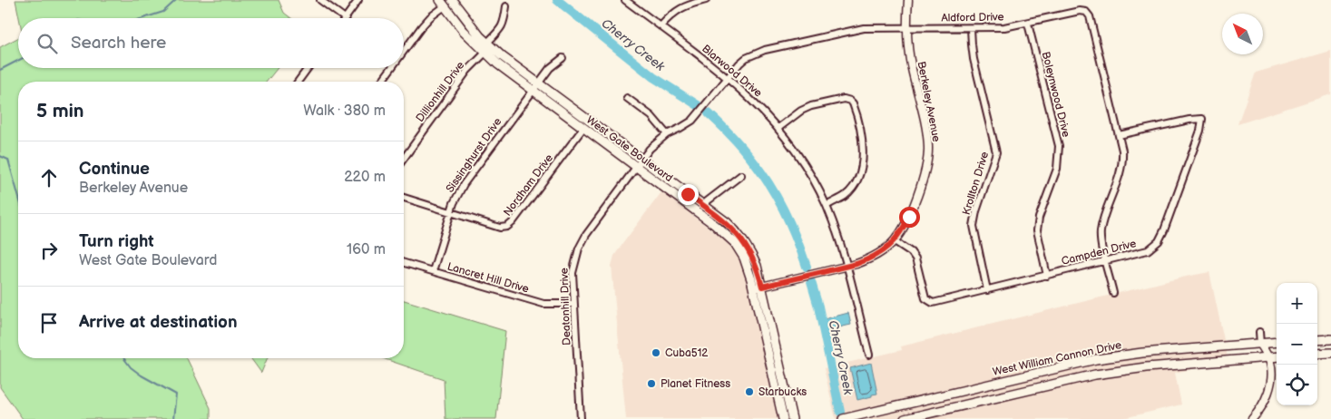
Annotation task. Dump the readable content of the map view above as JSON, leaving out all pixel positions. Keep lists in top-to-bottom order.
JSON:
{
  "streets": {
    "main road": ["West Gate Boulevard", "West William Cannon Drive"],
    "street": [
      "Aldford Drive",
      "Blarwood Drive",
      "Dillionhill Drive",
      "Boleynwood Drive",
      "Berkeley Avenue",
      "Sissinghurst Drive",
      "Krollton Drive",
      "Nordham Drive",
      "Campden Drive",
      "Lancret Hill Drive",
      "Deatonhill Drive"
    ]
  },
  "crossings": [
    ["Aldford Drive", "Blarwood Drive"],
    ["Aldford Drive", "Boleynwood Drive"],
    ["Aldford Drive", "Berkeley Avenue"],
    ["Aldford Drive", "West Gate Boulevard"],
    ["Aldford Drive", "Krollton Drive"],
    ["Aldford Drive", "Campden Drive"],
    ["Aldford Drive", "Deatonhill Drive"],
    ["Blarwood Drive", "Berkeley Avenue"],
    ["Dillionhill Drive", "West Gate Boulevard"],
    ["Boleynwood Drive", "Campden Drive"],
    ["Berkeley Avenue", "West Gate Boulevard"],
    ["Berkeley Avenue", "Campden Drive"],
    ["West Gate Boulevard", "Sissinghurst Drive"],
    ["West Gate Boulevard", "Nordham Drive"],
    ["West Gate Boulevard", "Deatonhill Drive"],
    ["Sissinghurst Drive", "Nordham Drive"],
    ["Sissinghurst Drive", "Lancret Hill Drive"],
    ["Krollton Drive", "Campden Drive"],
    ["Lancret Hill Drive", "Deatonhill Drive"]
  ],
  "water": ["Cherry Creek"],
  "places": ["Cuba512", "Planet Fitness", "Starbucks"],
  "north": "top left",
  "page": {
    "search": "Search here",
    "heading": ["5 min", "Walk · 380 m"],
    "list": [
      ["Continue", "Berkeley Avenue", "220 m"],
      ["Turn right", "West Gate Boulevard", "160 m"],
      "Arrive at destination"
    ],
    "map_buttons": ["+", "−"]
  }
}
